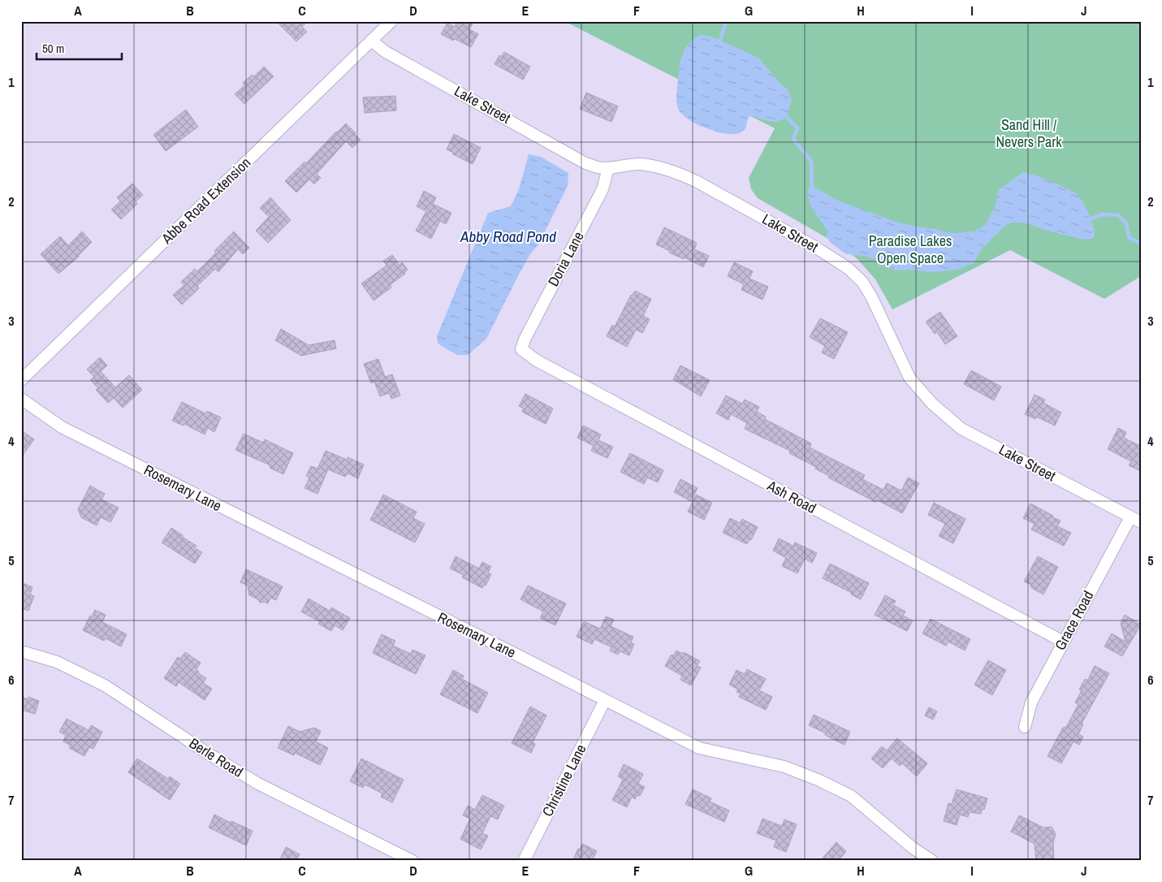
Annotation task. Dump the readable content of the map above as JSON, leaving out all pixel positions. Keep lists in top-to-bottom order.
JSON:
{
  "streets": {
    "street": [
      "Lake Street",
      "Abbe Road Extension",
      "Doria Lane",
      "Rosemary Lane",
      "Ash Road",
      "Grace Road",
      "Berle Road",
      "Christine Lane"
    ]
  },
  "crossings": [
    ["Lake Street", "Abbe Road Extension"],
    ["Lake Street", "Doria Lane"],
    ["Lake Street", "Grace Road"],
    ["Doria Lane", "Ash Road"],
    ["Rosemary Lane", "Christine Lane"],
    ["Ash Road", "Grace Road"]
  ],
  "water": ["Abby Road Pond"],
  "parks": ["Sand Hill / Nevers Park", "Paradise Lakes Open Space"],
  "scale_bar": "50 m",
  "grid": {
    "columns": [
      "A",
      "B",
      "C",
      "D",
      "E",
      "F",
      "G",
      "H",
      "I",
      "J"
    ],
    "rows": [
      "1",
      "2",
      "3",
      "4",
      "5",
      "6",
      "7"
    ]
  }
}
